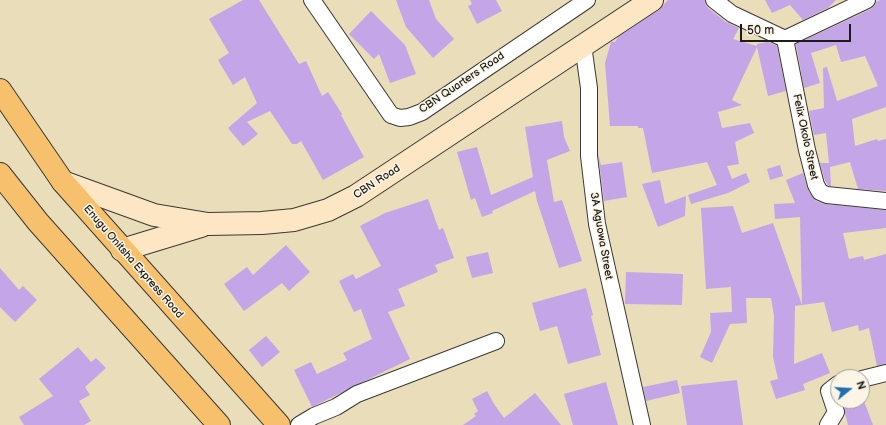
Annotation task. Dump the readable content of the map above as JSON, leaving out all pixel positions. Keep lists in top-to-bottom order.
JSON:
{
  "streets": {
    "highway": ["Enugu Onitsha Express Road"],
    "main road": ["CBN Road"],
    "street": ["CBN Quarters Road", "Felix Okolo Street", "3A Aguowa Street"]
  },
  "crossings": [
    ["CBN Road", "3A Aguowa Street"],
    ["CBN Road", "Enugu Onitsha Express Road"]
  ],
  "scale_bar": "50 m",
  "north": "right"
}
